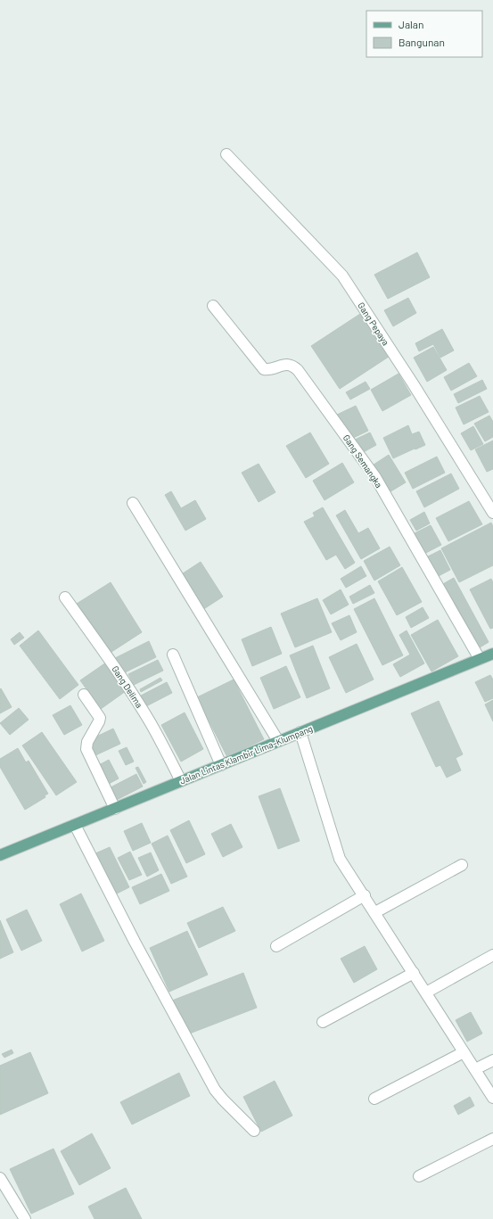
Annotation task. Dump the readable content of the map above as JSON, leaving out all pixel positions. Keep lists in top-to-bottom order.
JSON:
{
  "streets": {
    "main road": ["Jalan Lintas Klambir Lima–Klumpang"],
    "street": ["Gang Pepaya", "Gang Semangka", "Gang Delima"]
  },
  "crossings": [
    ["Gang Semangka", "Jalan Lintas Klambir Lima–Klumpang"],
    ["Gang Delima", "Jalan Lintas Klambir Lima–Klumpang"]
  ],
  "legend": ["Jalan", "Bangunan"]
}
